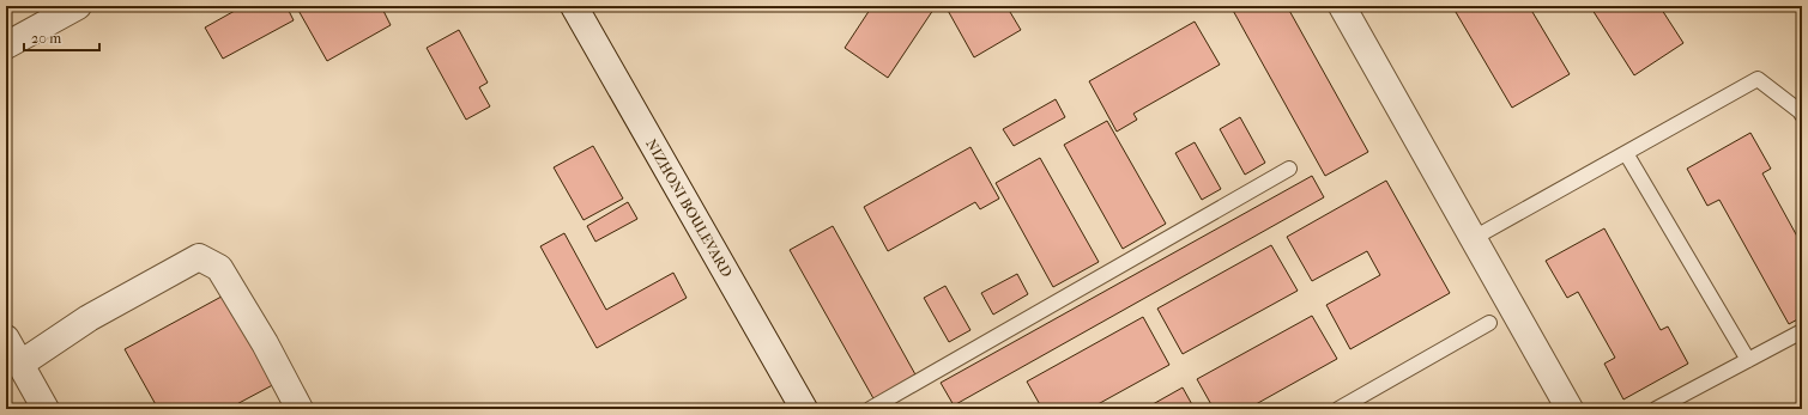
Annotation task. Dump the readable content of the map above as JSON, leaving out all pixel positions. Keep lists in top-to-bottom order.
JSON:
{
  "streets": {
    "street": ["NIZHONI BOULEVARD"]
  },
  "scale_bar": "20 m"
}
